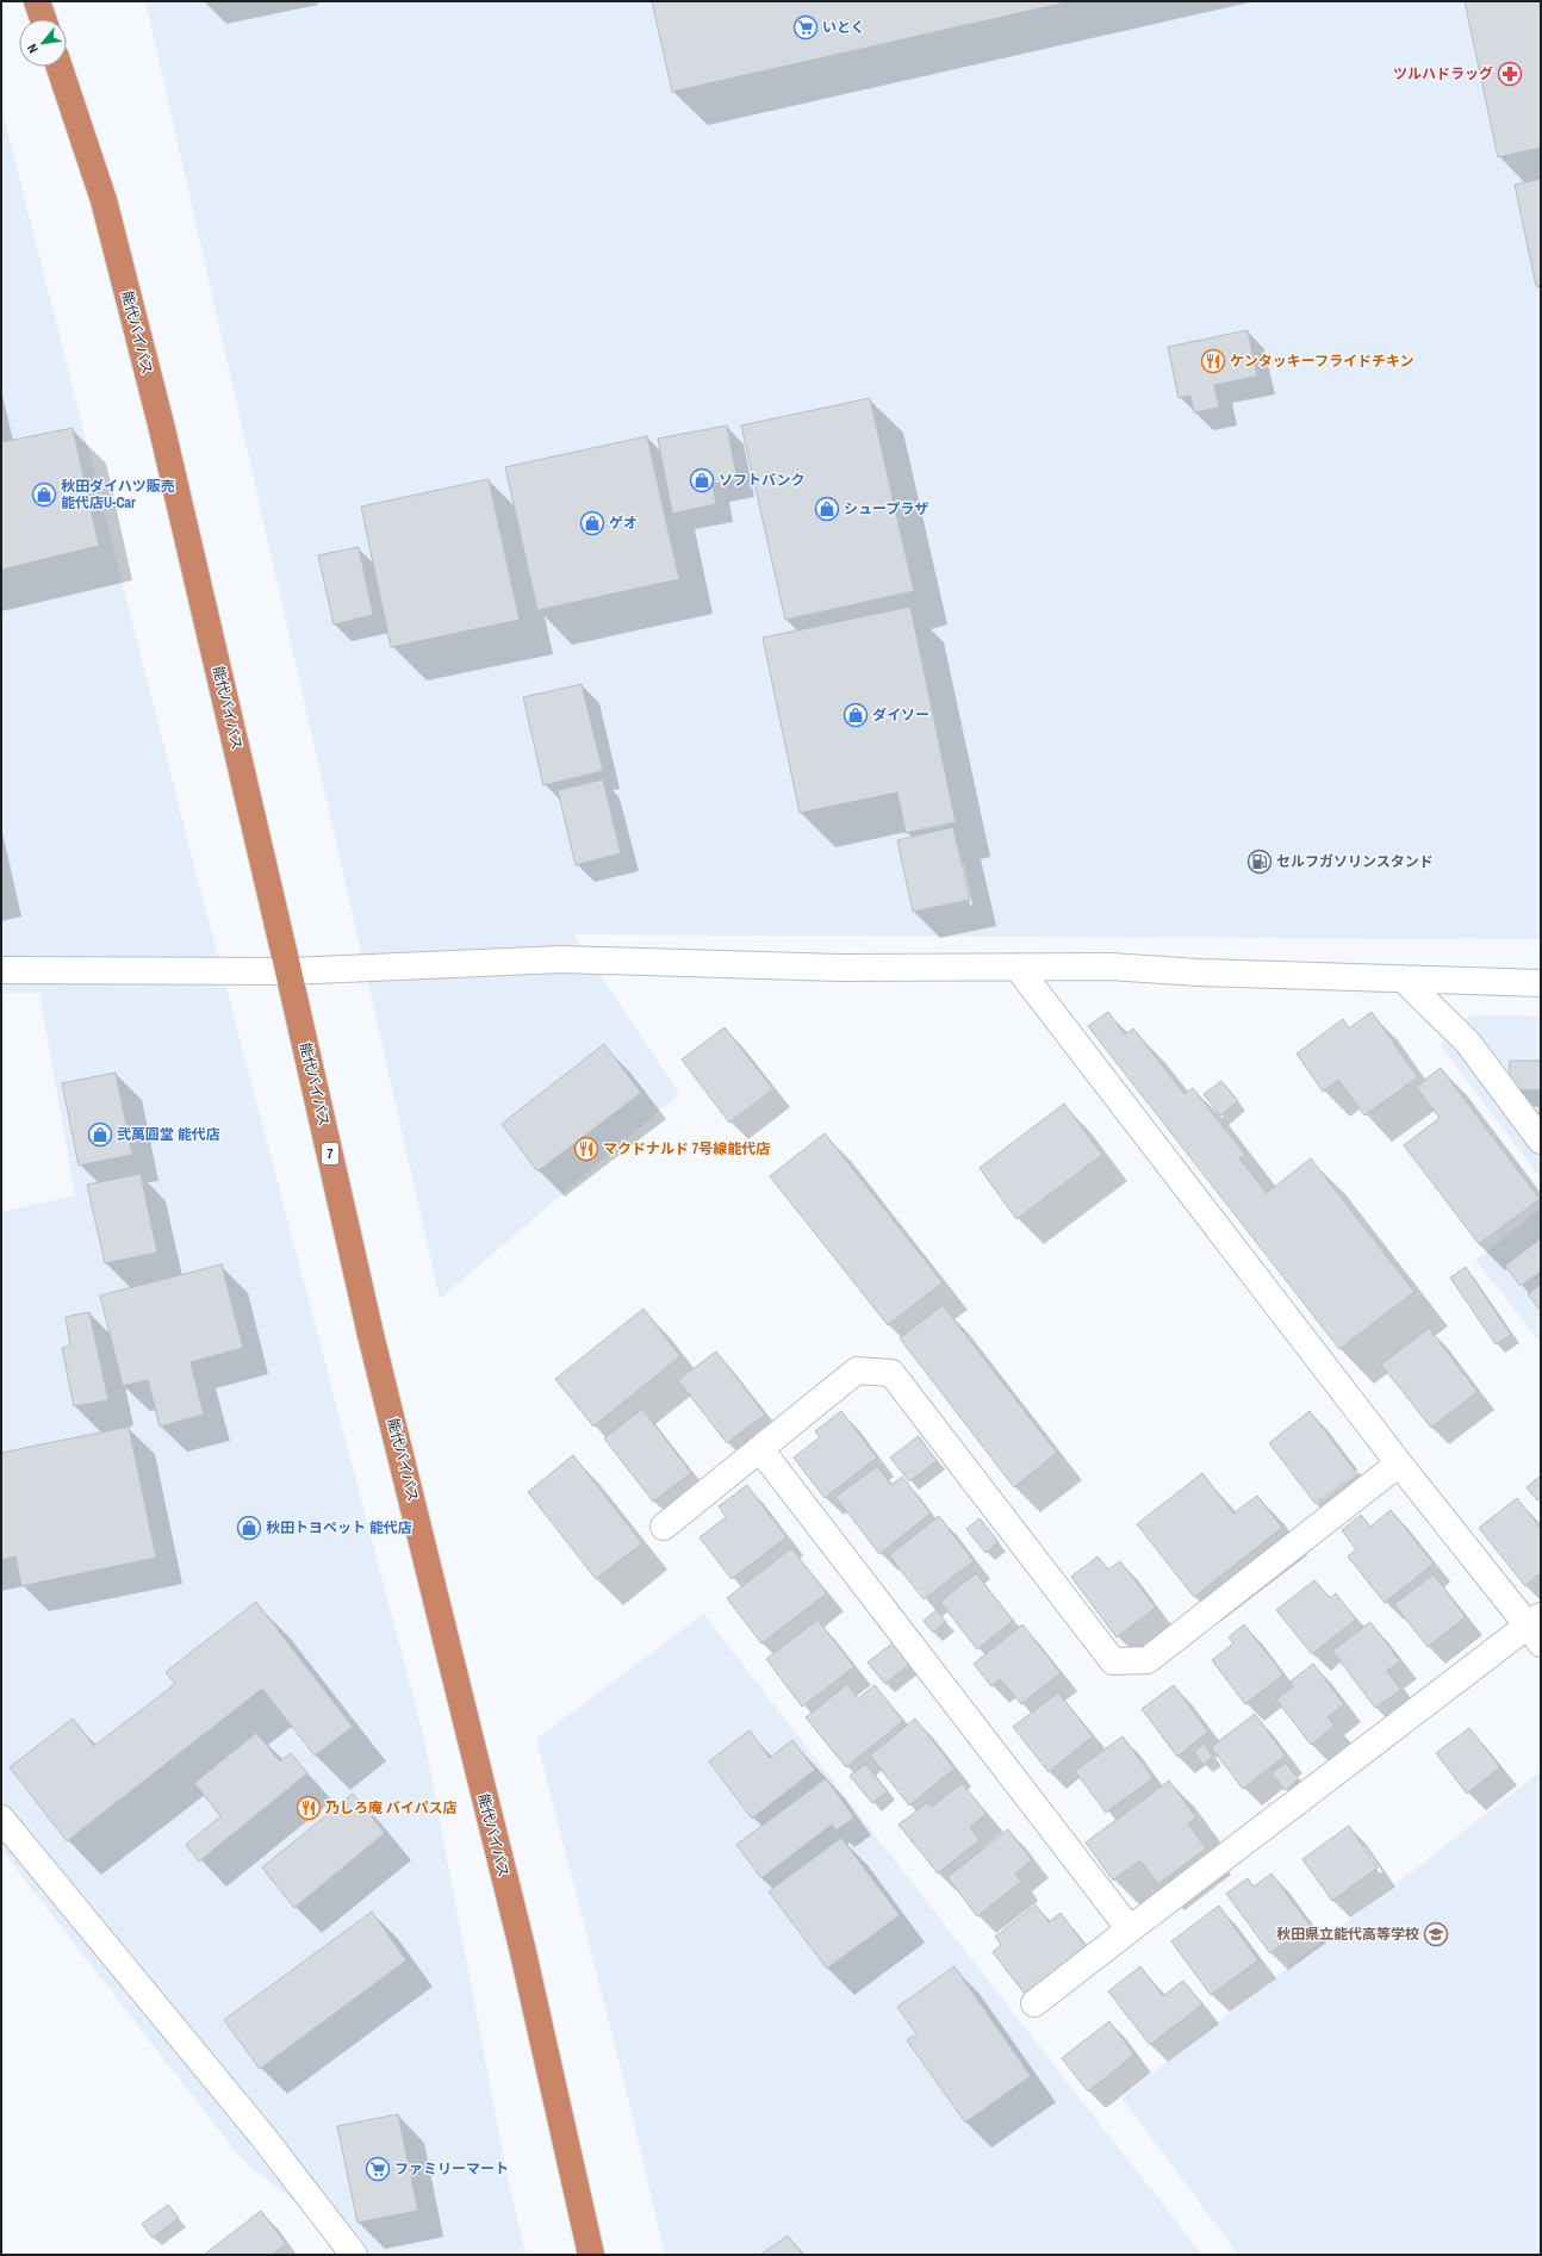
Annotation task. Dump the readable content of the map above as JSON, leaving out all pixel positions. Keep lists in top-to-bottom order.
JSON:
{
  "streets": {
    "highway": ["能代バイパス", "7"]
  },
  "places": {
    "supermarket": ["いとく", "ファミリーマート"],
    "pharmacy": ["ツルハドラッグ"],
    "restaurant": ["ケンタッキーフライドチキン", "マクドナルド 7号線能代店", "乃しろ庵 バイパス店"],
    "shop": [
      "ソフトバンク",
      "秋田ダイハツ販売 能代店U-Car",
      "シュープラザ",
      "ゲオ",
      "ダイソー",
      "弐萬圓堂 能代店",
      "秋田トヨペット 能代店"
    ],
    "fuel station": ["セルフガソリンスタンド"],
    "school or university": ["秋田県立能代高等学校"]
  },
  "north": "bottom left"
}
